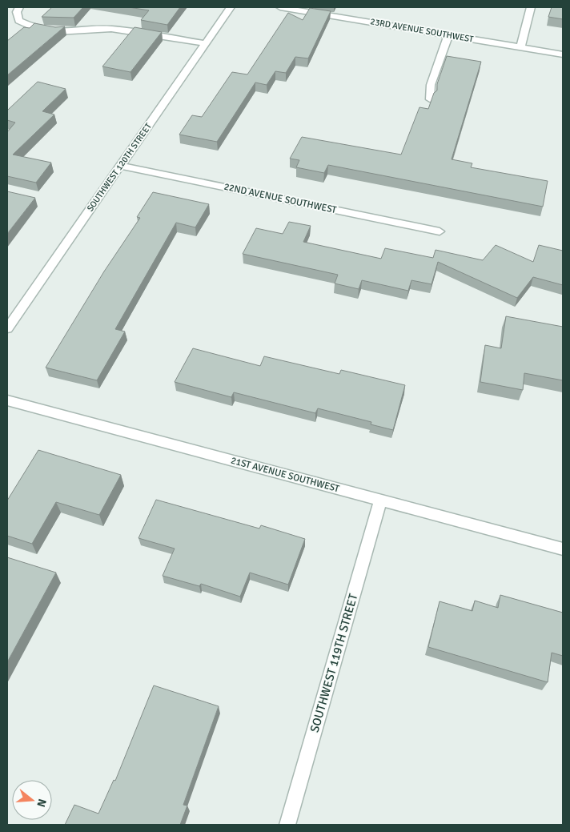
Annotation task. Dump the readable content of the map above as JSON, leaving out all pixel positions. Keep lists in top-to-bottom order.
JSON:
{
  "streets": {
    "street": [
      "23RD AVENUE SOUTHWEST",
      "SOUTHWEST 120TH STREET",
      "22ND AVENUE SOUTHWEST",
      "21ST AVENUE SOUTHWEST",
      "SOUTHWEST 119TH STREET"
    ]
  },
  "crossings": [
    ["SOUTHWEST 120TH STREET", "22ND AVENUE SOUTHWEST"],
    ["21ST AVENUE SOUTHWEST", "SOUTHWEST 119TH STREET"]
  ],
  "north": "right"
}
